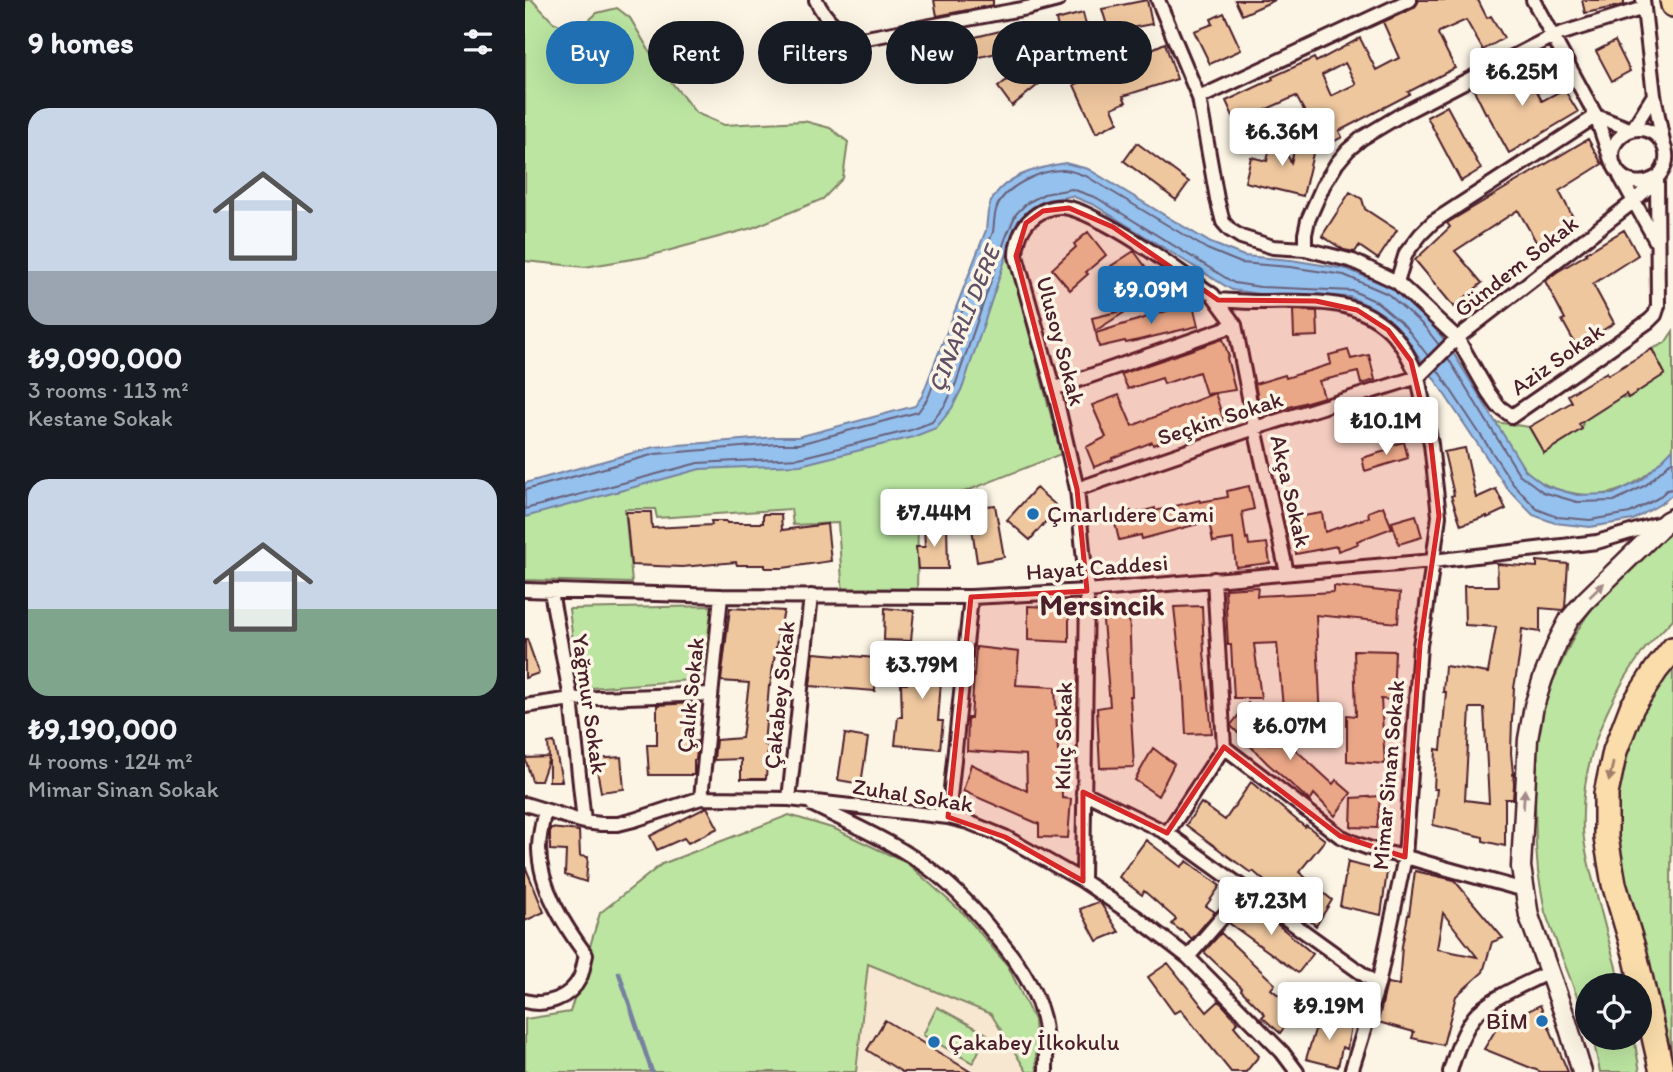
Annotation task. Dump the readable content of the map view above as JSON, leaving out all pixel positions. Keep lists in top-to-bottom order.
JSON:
{
  "streets": {
    "street": [
      "Gündem Sokak",
      "Ulusoy Sokak",
      "Aziz Sokak",
      "Seçkin Sokak",
      "Akça Sokak",
      "Hayat Caddesi",
      "Çalık Sokak",
      "Çakabey Sokak",
      "Yağmur Sokak",
      "Kılıç Sokak",
      "Mimar Sinan Sokak",
      "Zuhal Sokak"
    ]
  },
  "crossings": [
    ["Gündem Sokak", "Aziz Sokak"],
    ["Gündem Sokak", "Seçkin Sokak"],
    ["Ulusoy Sokak", "Seçkin Sokak"],
    ["Ulusoy Sokak", "Akça Sokak"],
    ["Ulusoy Sokak", "Hayat Caddesi"],
    ["Ulusoy Sokak", "Kılıç Sokak"],
    ["Seçkin Sokak", "Akça Sokak"],
    ["Akça Sokak", "Hayat Caddesi"],
    ["Hayat Caddesi", "Çalık Sokak"],
    ["Hayat Caddesi", "Çakabey Sokak"],
    ["Hayat Caddesi", "Yağmur Sokak"],
    ["Hayat Caddesi", "Kılıç Sokak"],
    ["Hayat Caddesi", "Mimar Sinan Sokak"],
    ["Çalık Sokak", "Zuhal Sokak"],
    ["Çakabey Sokak", "Zuhal Sokak"],
    ["Yağmur Sokak", "Zuhal Sokak"],
    ["Kılıç Sokak", "Zuhal Sokak"]
  ],
  "districts": ["Mersincik"],
  "water": ["ÇINARLI DERE"],
  "places": ["Çınarlıdere Cami", "BİM", "Çakabey İlkokulu"],
  "page": {
    "heading": "9 homes",
    "chip": [
      "Buy",
      "Rent",
      "Filters",
      "New",
      "Apartment"
    ],
    "price": [
      "₺6.25M",
      "₺6.36M",
      "₺9.09M",
      "₺10.1M",
      "₺7.44M",
      "₺3.79M",
      "₺6.07M",
      "₺7.23M",
      "₺9.19M"
    ],
    "list": [
      {
        "name": "₺9,090,000",
        "note": "3 rooms · 113 m² · Kestane Sokak"
      },
      {
        "name": "₺9,190,000",
        "note": "4 rooms · 124 m² · Mimar Sinan Sokak"
      }
    ]
  }
}
